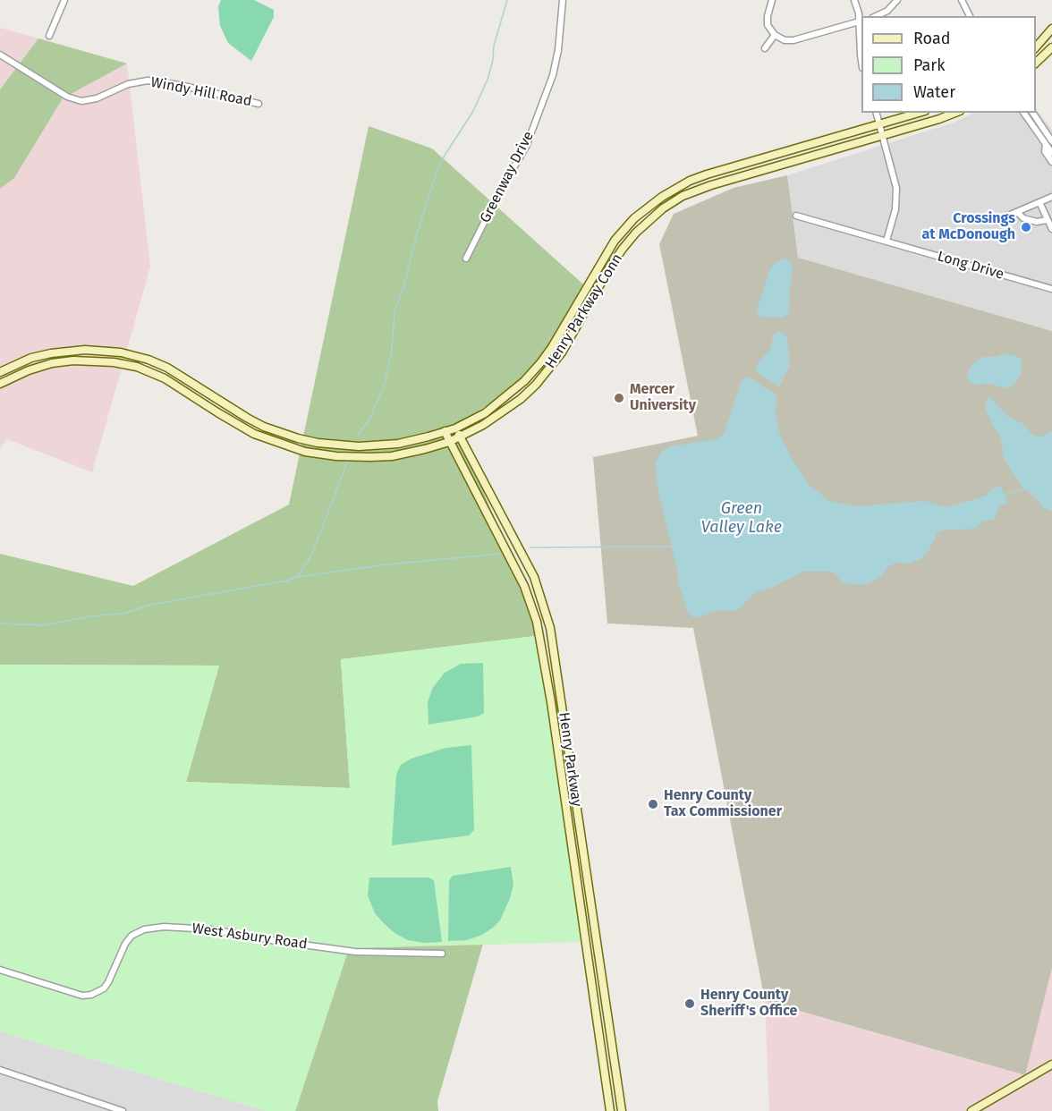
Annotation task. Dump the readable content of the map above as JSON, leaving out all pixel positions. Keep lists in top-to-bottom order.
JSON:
{
  "streets": {
    "street": [
      "Windy Hill Road",
      "Greenway Drive",
      "Long Drive",
      "Henry Parkway Conn",
      "Henry Parkway",
      "West Asbury Road"
    ]
  },
  "crossings": [
    ["Henry Parkway Conn", "Henry Parkway"]
  ],
  "water": ["Green Valley Lake"],
  "places": [
    "Crossings at McDonough",
    "Mercer University",
    "Henry County Tax Commissioner",
    "Henry County Sheriff's Office"
  ],
  "legend": ["Road", "Park", "Water"]
}
